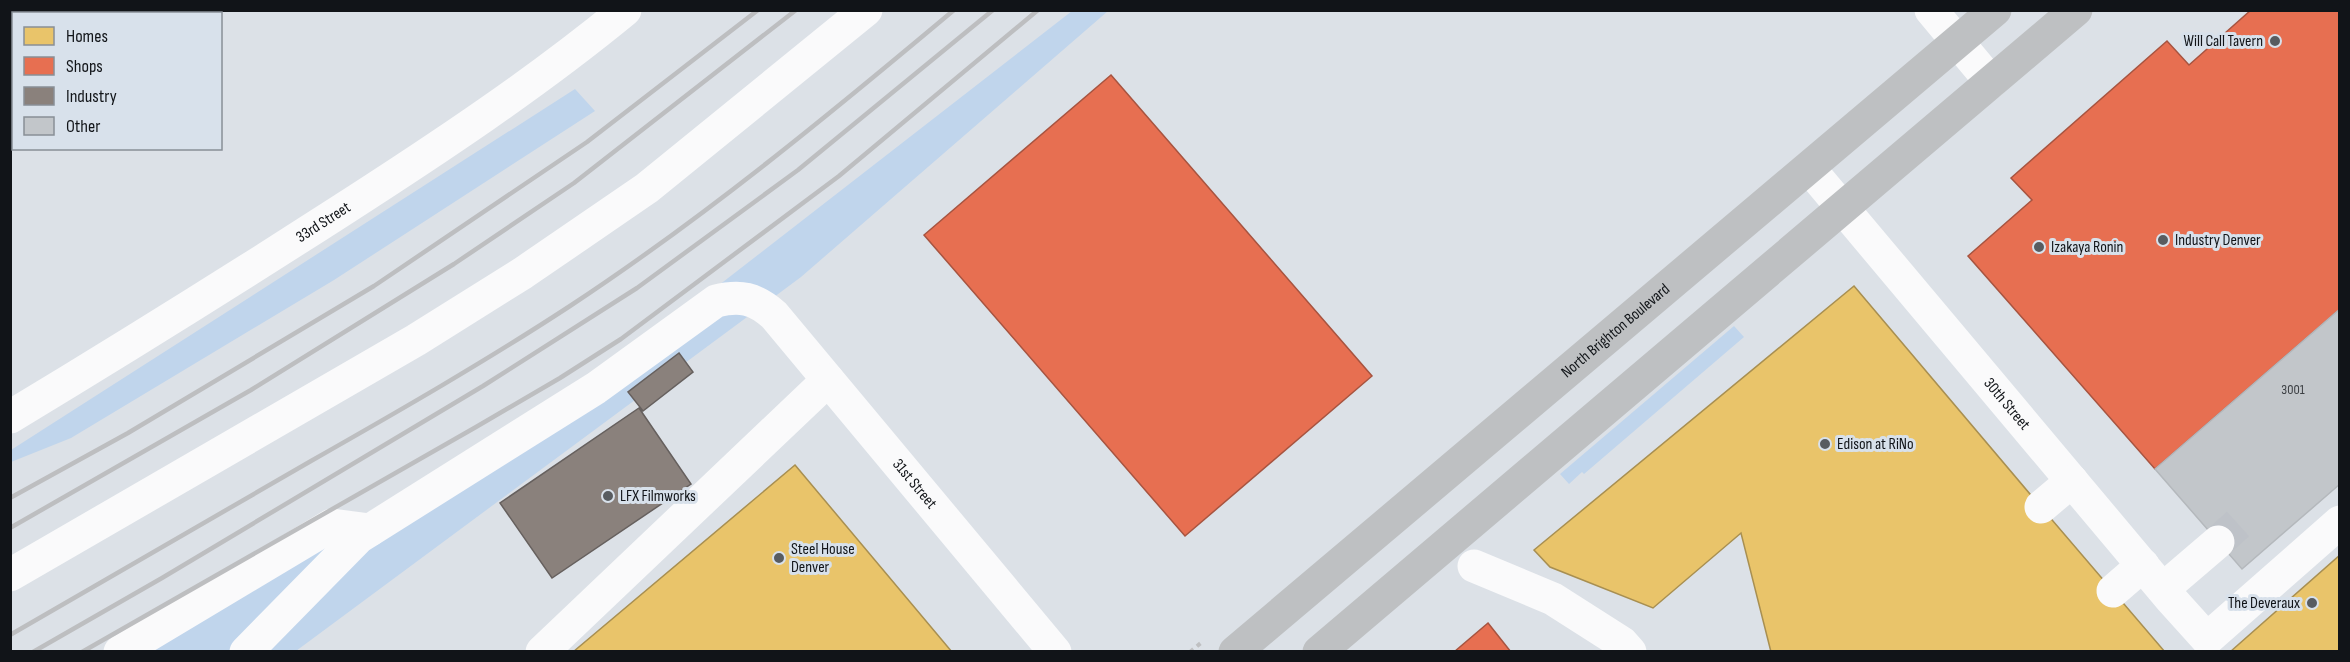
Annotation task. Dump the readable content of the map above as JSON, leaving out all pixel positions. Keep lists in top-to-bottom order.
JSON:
{
  "streets": {
    "main road": ["North Brighton Boulevard"],
    "street": ["33rd Street", "30th Street", "31st Street"]
  },
  "crossings": [
    ["North Brighton Boulevard", "30th Street"]
  ],
  "places": [
    "Will Call Tavern",
    "Industry Denver",
    "Izakaya Ronin",
    "Edison at RiNo",
    "LFX Filmworks",
    "Steel House Denver",
    "The Deveraux"
  ],
  "house_numbers": ["3001"],
  "legend": [
    "Homes",
    "Shops",
    "Industry",
    "Other"
  ]
}
